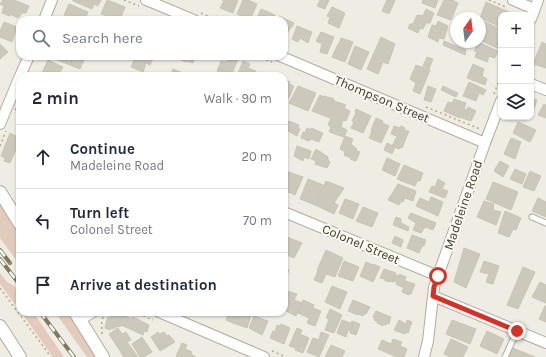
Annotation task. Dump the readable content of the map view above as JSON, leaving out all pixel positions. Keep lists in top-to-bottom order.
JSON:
{
  "streets": {
    "street": ["Thompson Street", "Madeleine Road", "Colonel Street"]
  },
  "crossings": [
    ["Thompson Street", "Madeleine Road"],
    ["Madeleine Road", "Colonel Street"]
  ],
  "north": "top",
  "page": {
    "map_buttons": ["+", "−"],
    "search": "Search here",
    "heading": ["2 min", "Walk · 90 m"],
    "list": [
      ["Continue", "Madeleine Road", "20 m"],
      ["Turn left", "Colonel Street", "70 m"],
      "Arrive at destination"
    ]
  }
}
